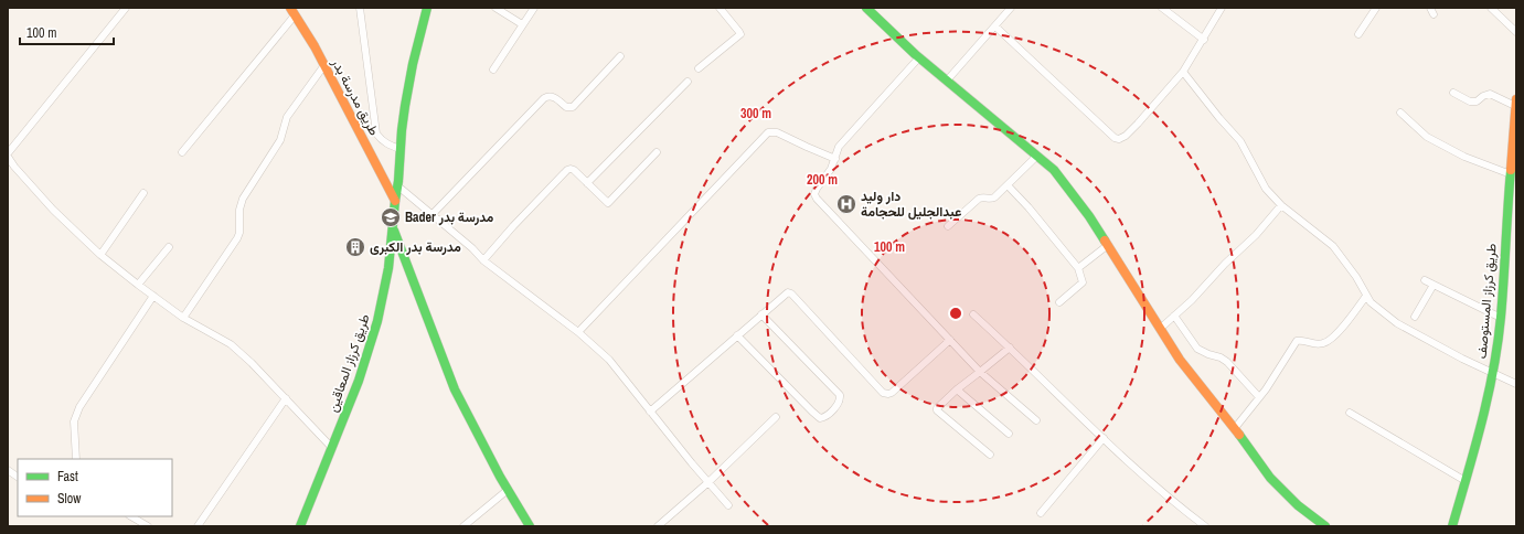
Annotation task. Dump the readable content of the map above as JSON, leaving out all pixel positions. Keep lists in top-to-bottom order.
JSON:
{
  "streets": {
    "street": ["طريق مدرسة بدر", "طريق كرزاز المستوصف", "طريق كرزاز المعاقين"]
  },
  "crossings": [
    ["طريق مدرسة بدر", "طريق كرزاز المعاقين"]
  ],
  "places": {
    "hospital": ["دار وليد عبدالجليل للحجامة"],
    "school or university": ["Bader مدرسة بدر"],
    "building": ["مدرسة بدر الكبرى"]
  },
  "legend": ["Fast", "Slow"],
  "scale_bar": "100 m",
  "rings": ["300 m", "200 m", "100 m"]
}
